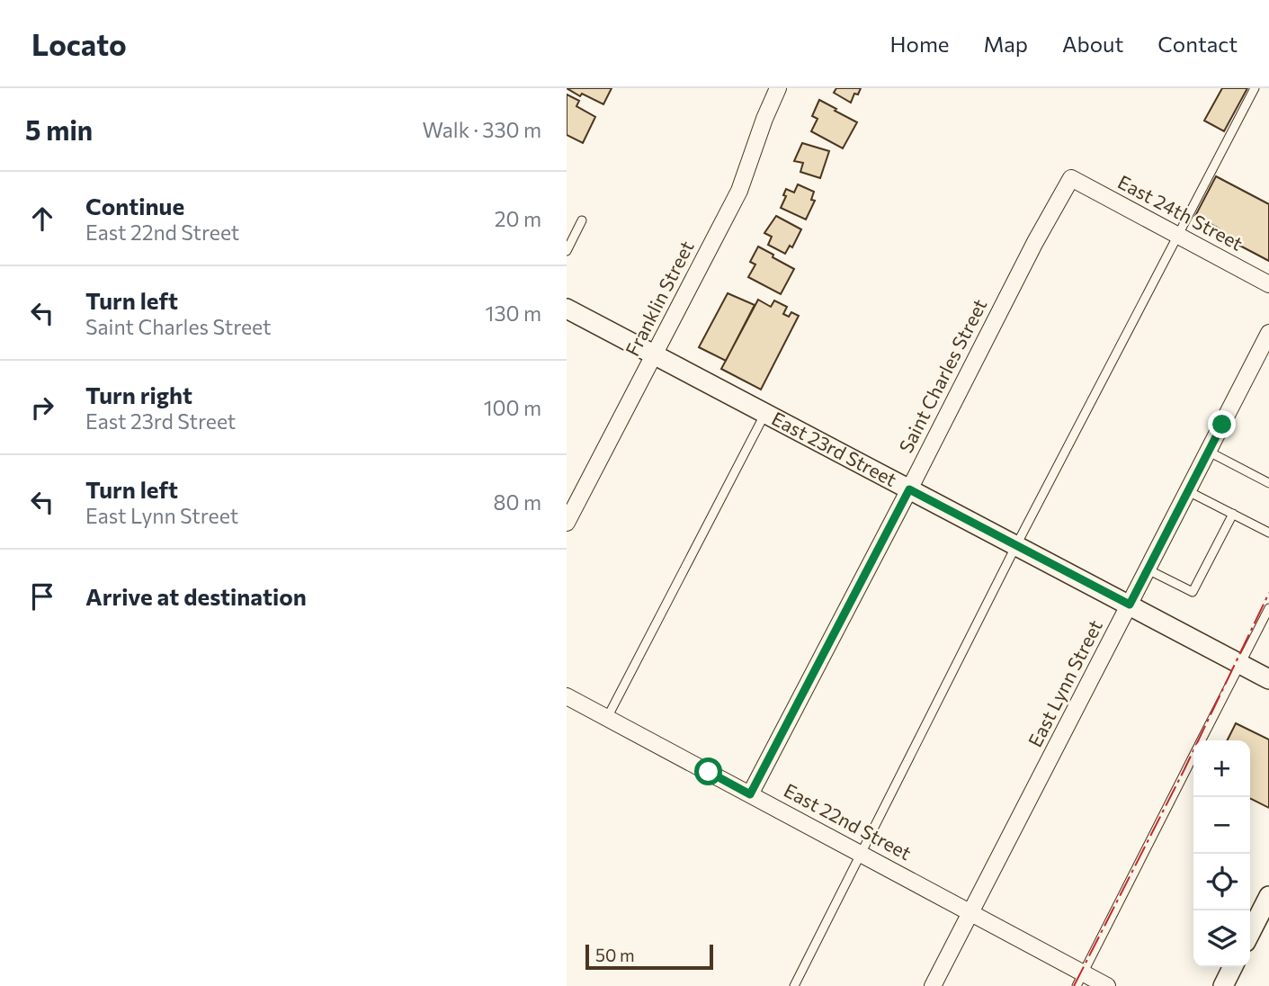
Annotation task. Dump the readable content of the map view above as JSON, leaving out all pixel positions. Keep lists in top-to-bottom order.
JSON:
{
  "streets": {
    "street": [
      "East 24th Street",
      "Franklin Street",
      "Saint Charles Street",
      "East 23rd Street",
      "East Lynn Street",
      "East 22nd Street"
    ]
  },
  "crossings": [
    ["East 24th Street", "Saint Charles Street"],
    ["Franklin Street", "East 23rd Street"],
    ["Saint Charles Street", "East 23rd Street"],
    ["Saint Charles Street", "East 22nd Street"],
    ["East 23rd Street", "East Lynn Street"],
    ["East Lynn Street", "East 22nd Street"]
  ],
  "scale_bar": "50 m",
  "page": {
    "header": "Locato",
    "nav": [
      "Home",
      "Map",
      "About",
      "Contact"
    ],
    "heading": ["5 min", "Walk · 330 m"],
    "list": [
      ["Continue", "East 22nd Street", "20 m"],
      ["Turn left", "Saint Charles Street", "130 m"],
      ["Turn right", "East 23rd Street", "100 m"],
      ["Turn left", "East Lynn Street", "80 m"],
      "Arrive at destination"
    ],
    "map_buttons": ["+", "−"],
    "scale": "50 m"
  }
}
